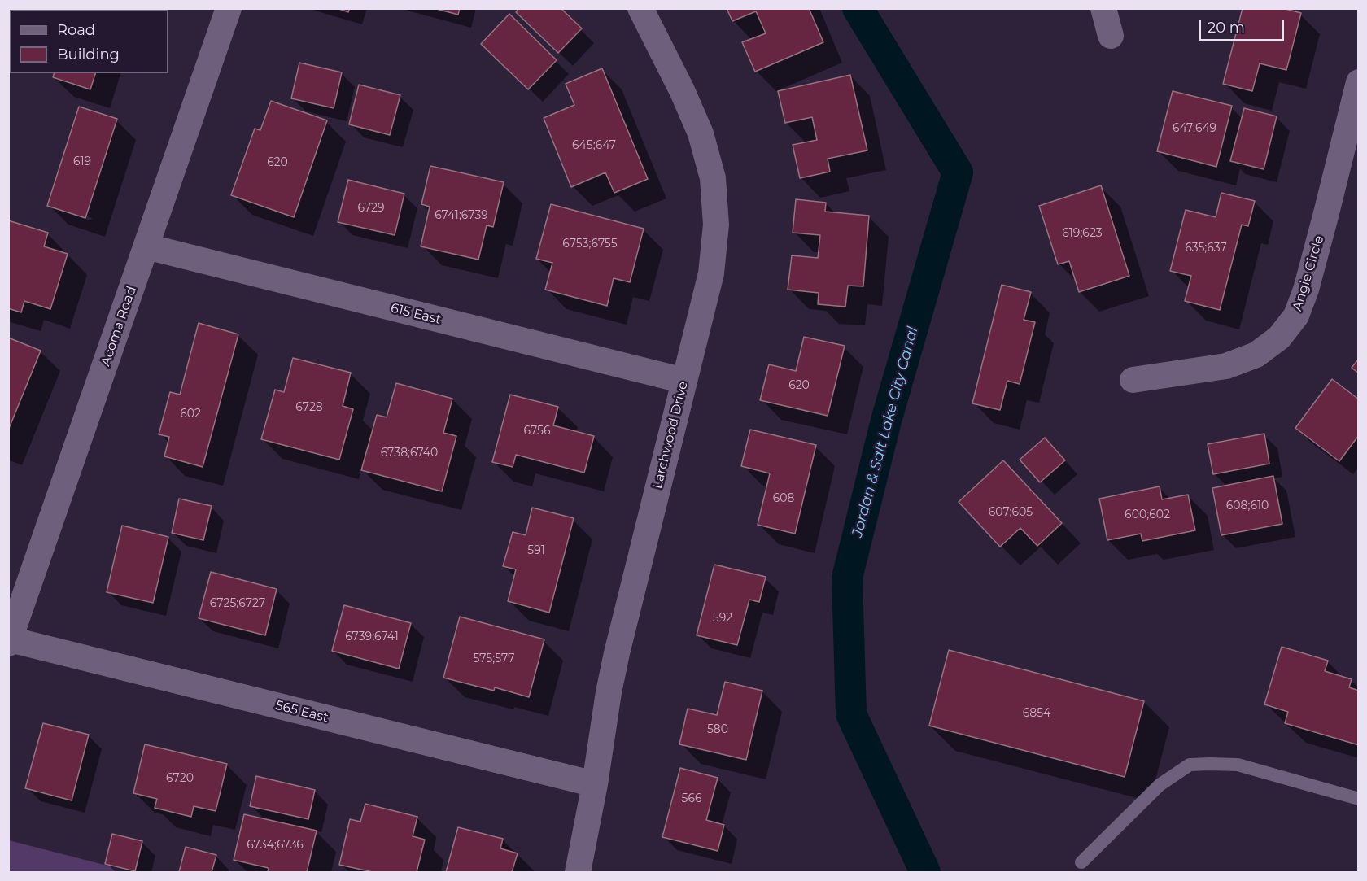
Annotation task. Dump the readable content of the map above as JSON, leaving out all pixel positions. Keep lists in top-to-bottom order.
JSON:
{
  "streets": {
    "street": [
      "Angie Circle",
      "615 East",
      "Acoma Road",
      "Larchwood Drive",
      "565 East"
    ]
  },
  "crossings": [
    ["615 East", "Acoma Road"],
    ["615 East", "Larchwood Drive"],
    ["Acoma Road", "565 East"],
    ["Larchwood Drive", "565 East"]
  ],
  "water": ["Jordan & Salt Lake City Canal"],
  "house_numbers": [
    "647;649",
    "645;647",
    "619",
    "620",
    "6729",
    "6741;6739",
    "619;623",
    "6753;6755",
    "635;637",
    "620",
    "6728",
    "602",
    "6756",
    "6738;6740",
    "608",
    "608;610",
    "607;605",
    "600;602",
    "591",
    "6725;6727",
    "592",
    "6739;6741",
    "575;577",
    "6854",
    "580",
    "6720",
    "566",
    "6734;6736"
  ],
  "legend": ["Road", "Building"],
  "scale_bar": "20 m"
}
